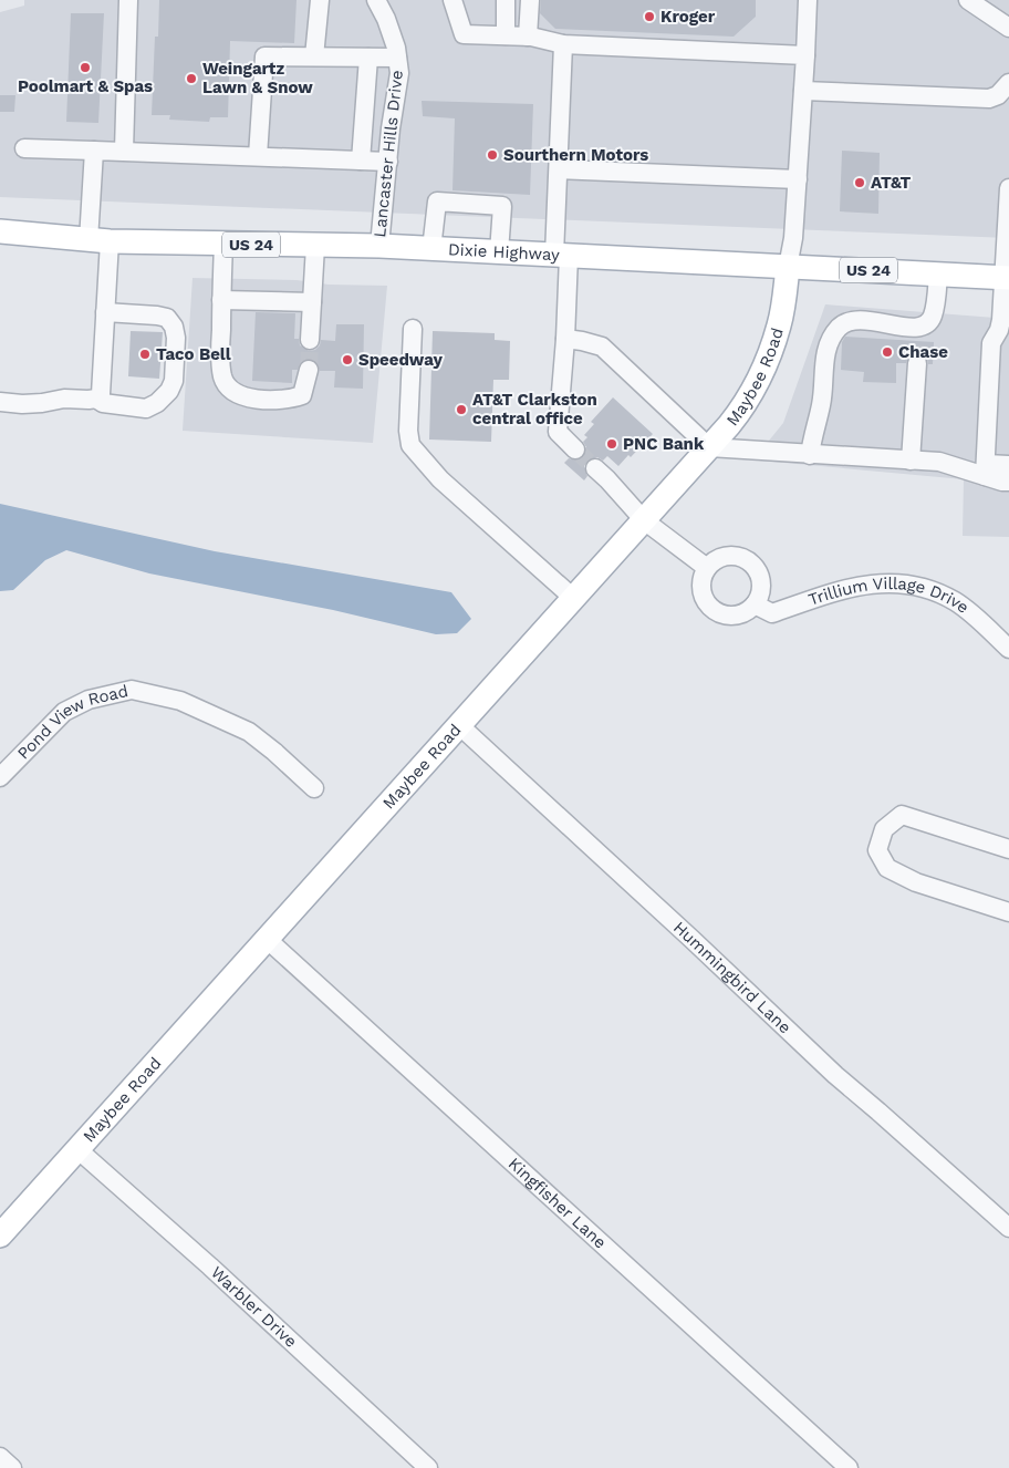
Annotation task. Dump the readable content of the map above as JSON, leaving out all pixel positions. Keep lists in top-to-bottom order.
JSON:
{
  "streets": {
    "main road": ["US 24", "Dixie Highway", "Maybee Road"],
    "street": [
      "Lancaster Hills Drive",
      "Trillium Village Drive",
      "Pond View Road",
      "Hummingbird Lane",
      "Kingfisher Lane",
      "Warbler Drive"
    ]
  },
  "crossings": [
    ["Lancaster Hills Drive", "Dixie Highway"],
    ["Dixie Highway", "Maybee Road"],
    ["Maybee Road", "Hummingbird Lane"],
    ["Maybee Road", "Kingfisher Lane"],
    ["Maybee Road", "Warbler Drive"]
  ],
  "places": [
    "Kroger",
    "Poolmart & Spas",
    "Weingartz Lawn & Snow",
    "Sourthern Motors",
    "AT&T",
    "Chase",
    "Taco Bell",
    "Speedway",
    "AT&T Clarkston central office",
    "PNC Bank"
  ]
}
